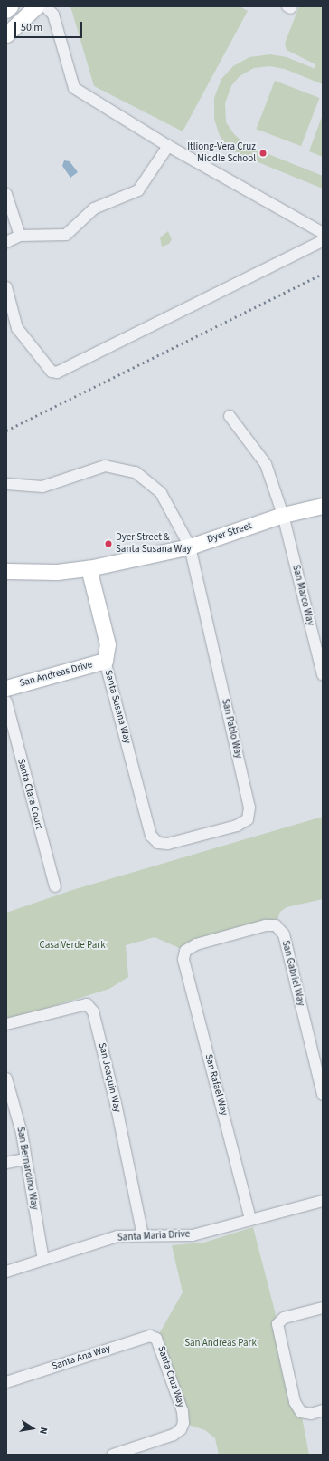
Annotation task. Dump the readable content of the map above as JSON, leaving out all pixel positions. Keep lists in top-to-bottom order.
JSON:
{
  "streets": {
    "main road": ["Dyer Street", "San Andreas Drive", "Santa Susana Way"],
    "street": [
      "San Marco Way",
      "San Pablo Way",
      "Santa Clara Court",
      "San Gabriel Way",
      "San Joaquin Way",
      "San Rafael Way",
      "San Bernardino Way",
      "Santa Maria Drive",
      "Santa Ana Way",
      "Santa Cruz Way"
    ]
  },
  "crossings": [
    ["Dyer Street", "San Marco Way"],
    ["Dyer Street", "Santa Susana Way"],
    ["Dyer Street", "San Pablo Way"],
    ["San Andreas Drive", "Santa Susana Way"],
    ["Santa Susana Way", "San Pablo Way"],
    ["San Gabriel Way", "San Rafael Way"],
    ["San Joaquin Way", "Santa Maria Drive"],
    ["San Rafael Way", "Santa Maria Drive"],
    ["San Bernardino Way", "Santa Maria Drive"],
    ["Santa Ana Way", "Santa Cruz Way"]
  ],
  "parks": ["Casa Verde Park", "San Andreas Park"],
  "places": ["Itliong-Vera Cruz Middle School", "Dyer Street & Santa Susana Way"],
  "scale_bar": "50 m",
  "north": "right"
}
